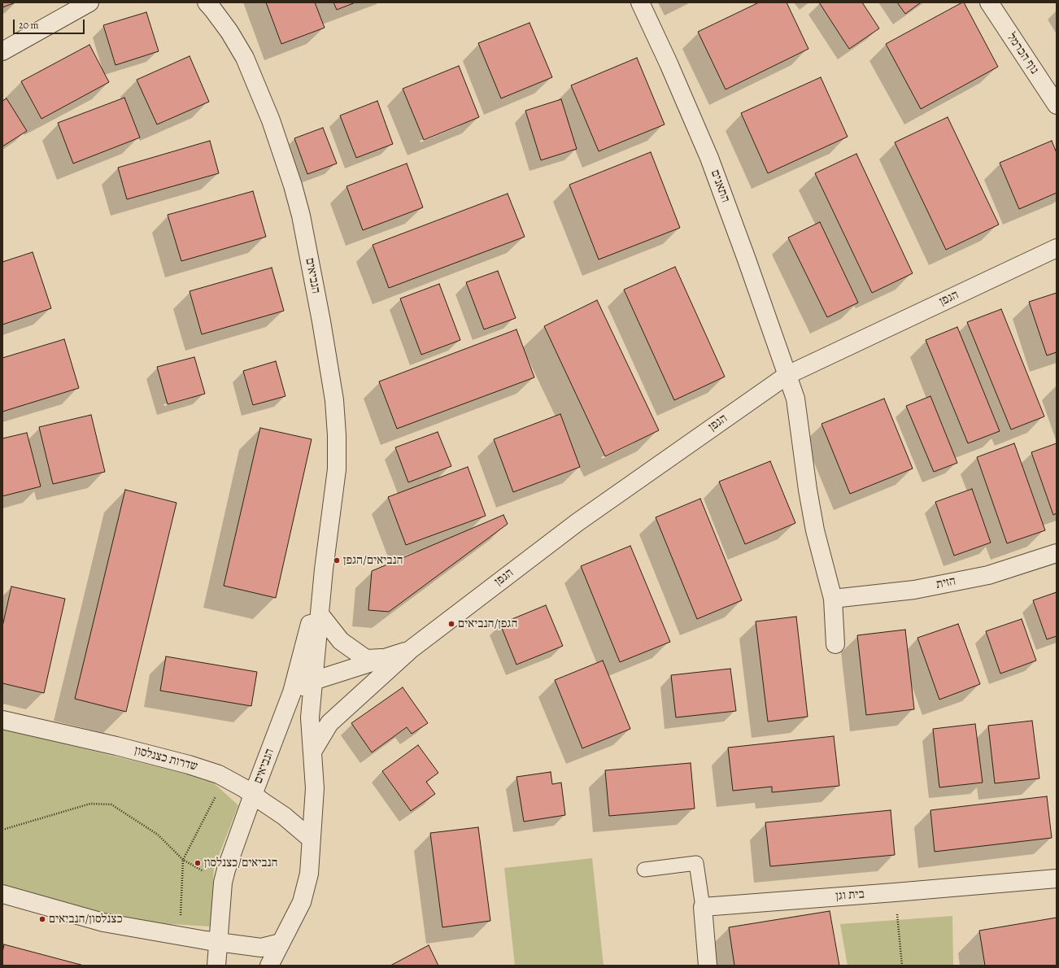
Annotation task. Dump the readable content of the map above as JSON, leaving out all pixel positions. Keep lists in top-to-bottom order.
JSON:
{
  "streets": {
    "street": [
      "נוף הכרמל",
      "התאנים",
      "הנביאים",
      "הגפן",
      "הזית",
      "שדרות כצנלסון",
      "בית וגן"
    ]
  },
  "crossings": [
    ["התאנים", "הגפן"],
    ["הנביאים", "הגפן"],
    ["הנביאים", "שדרות כצנלסון"]
  ],
  "places": [
    "הנביאים/הגפן",
    "הגפן/הנביאים",
    "הנביאים/כצנלסון",
    "כצנלסון/הנביאים"
  ],
  "scale_bar": "20 m"
}
